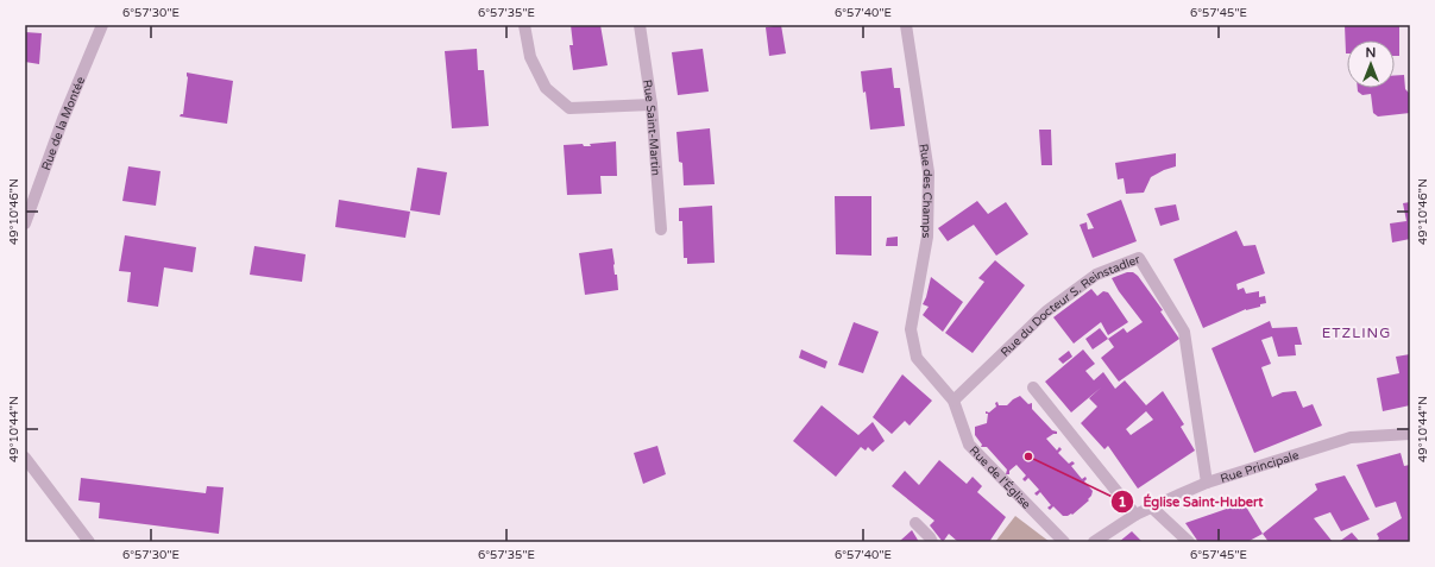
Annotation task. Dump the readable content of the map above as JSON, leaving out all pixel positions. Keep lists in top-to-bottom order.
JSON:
{
  "streets": {
    "street": [
      "Rue de la Montée",
      "Rue Saint-Martin",
      "Rue des Champs",
      "Rue du Docteur S. Reinstadler",
      "Rue Principale",
      "Rue de l'Église"
    ]
  },
  "crossings": [
    ["Rue des Champs", "Rue du Docteur S. Reinstadler"],
    ["Rue des Champs", "Rue de l'Église"],
    ["Rue du Docteur S. Reinstadler", "Rue Principale"],
    ["Rue du Docteur S. Reinstadler", "Rue de l'Église"]
  ],
  "districts": ["ETZLING"],
  "places": ["Église Saint-Hubert"],
  "north": "top",
  "coordinates": [
    "6°57'30\"E",
    "6°57'35\"E",
    "6°57'40\"E",
    "6°57'45\"E",
    "49°10'46\"N",
    "49°10'44\"N"
  ]
}
